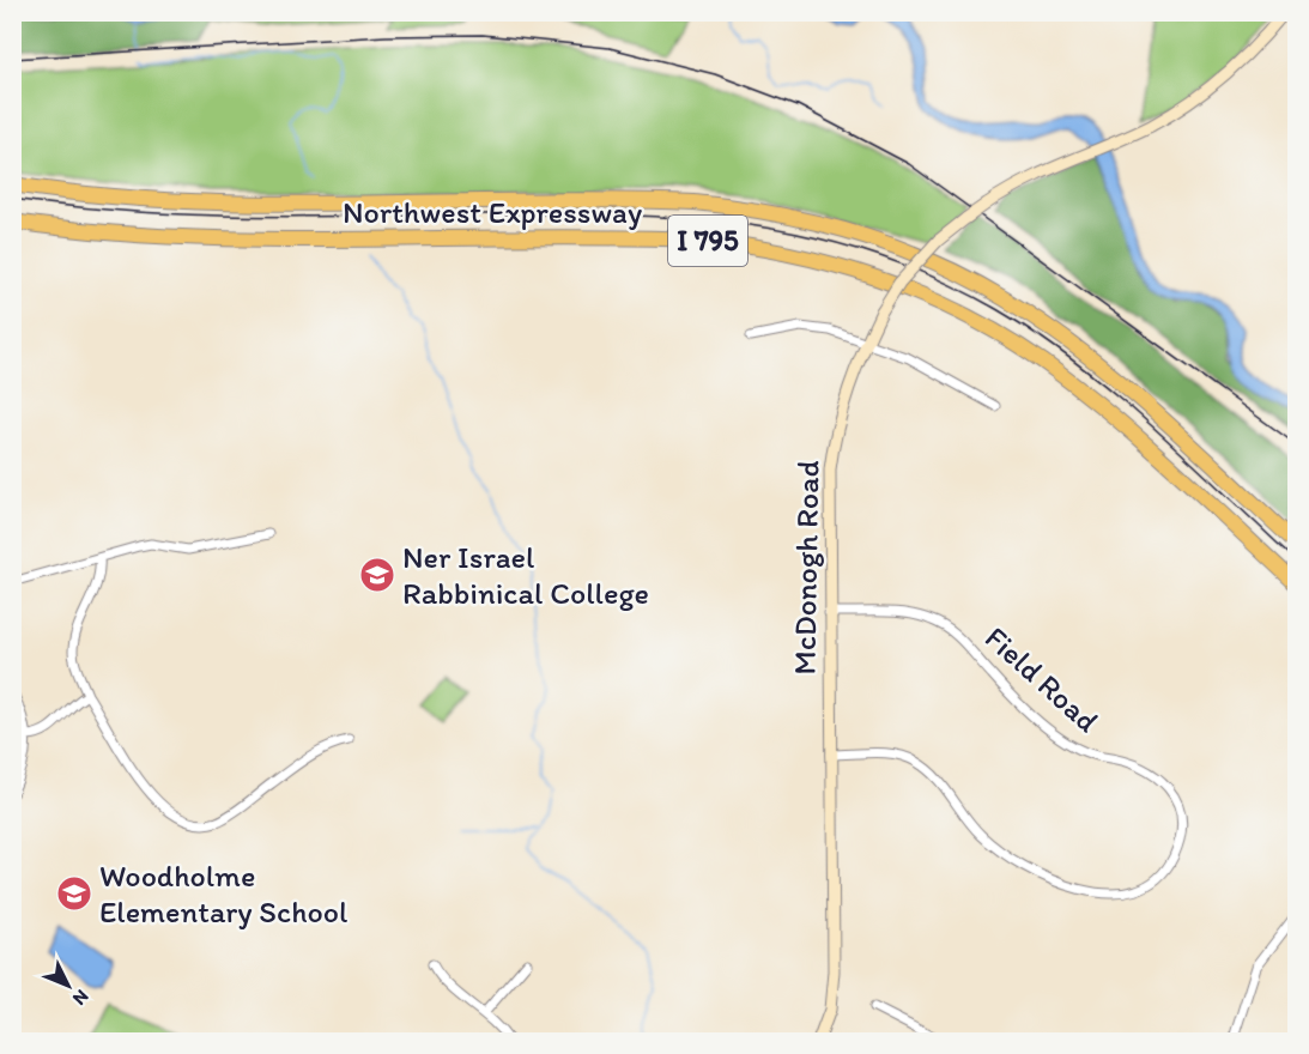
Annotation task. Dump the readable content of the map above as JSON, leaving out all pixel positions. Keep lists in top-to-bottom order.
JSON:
{
  "streets": {
    "highway": ["Northwest Expressway", "I 795"],
    "main road": ["McDonogh Road"],
    "street": ["Field Road"]
  },
  "crossings": [
    ["McDonogh Road", "Field Road"]
  ],
  "places": {
    "school or university": ["Ner Israel Rabbinical College", "Woodholme Elementary School"]
  },
  "north": "bottom right"
}
